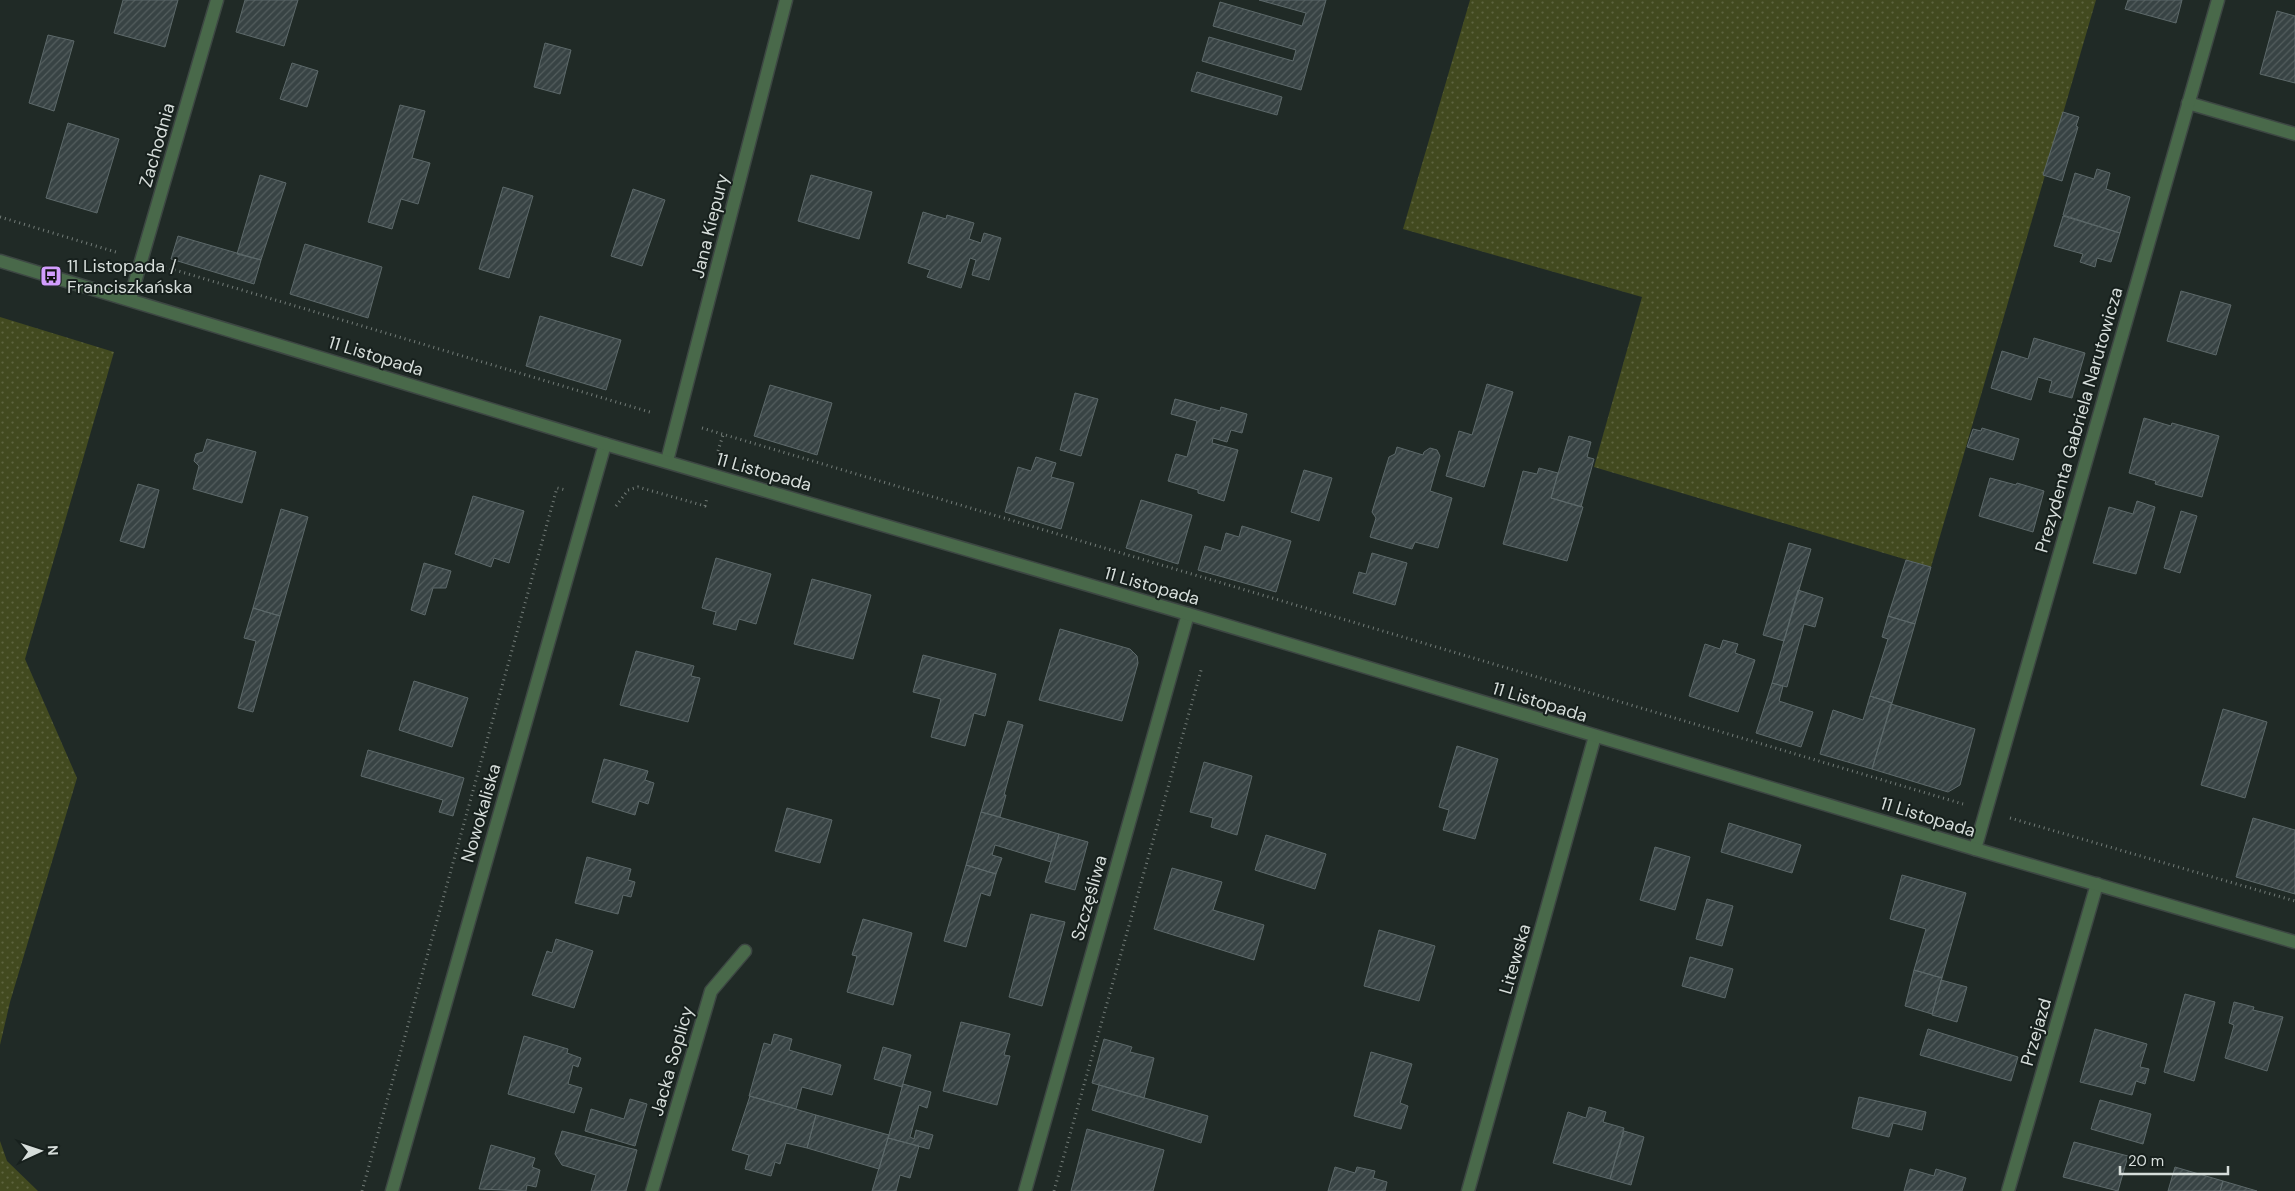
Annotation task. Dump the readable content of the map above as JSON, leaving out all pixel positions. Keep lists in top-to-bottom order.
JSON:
{
  "streets": {
    "street": [
      "Zachodnia",
      "Jana Kiepury",
      "11 Listopada",
      "Prezydenta Gabriela Narutowicza",
      "Nowokaliska",
      "Szczęśliwa",
      "Litewska",
      "Przejazd",
      "Jacka Soplicy"
    ]
  },
  "crossings": [
    ["Zachodnia", "11 Listopada"],
    ["Jana Kiepury", "11 Listopada"],
    ["11 Listopada", "Prezydenta Gabriela Narutowicza"],
    ["11 Listopada", "Nowokaliska"],
    ["11 Listopada", "Szczęśliwa"],
    ["11 Listopada", "Litewska"],
    ["11 Listopada", "Przejazd"]
  ],
  "places": {
    "bus stop": ["11 Listopada / Franciszkańska"]
  },
  "scale_bar": "20 m",
  "north": "right"
}
